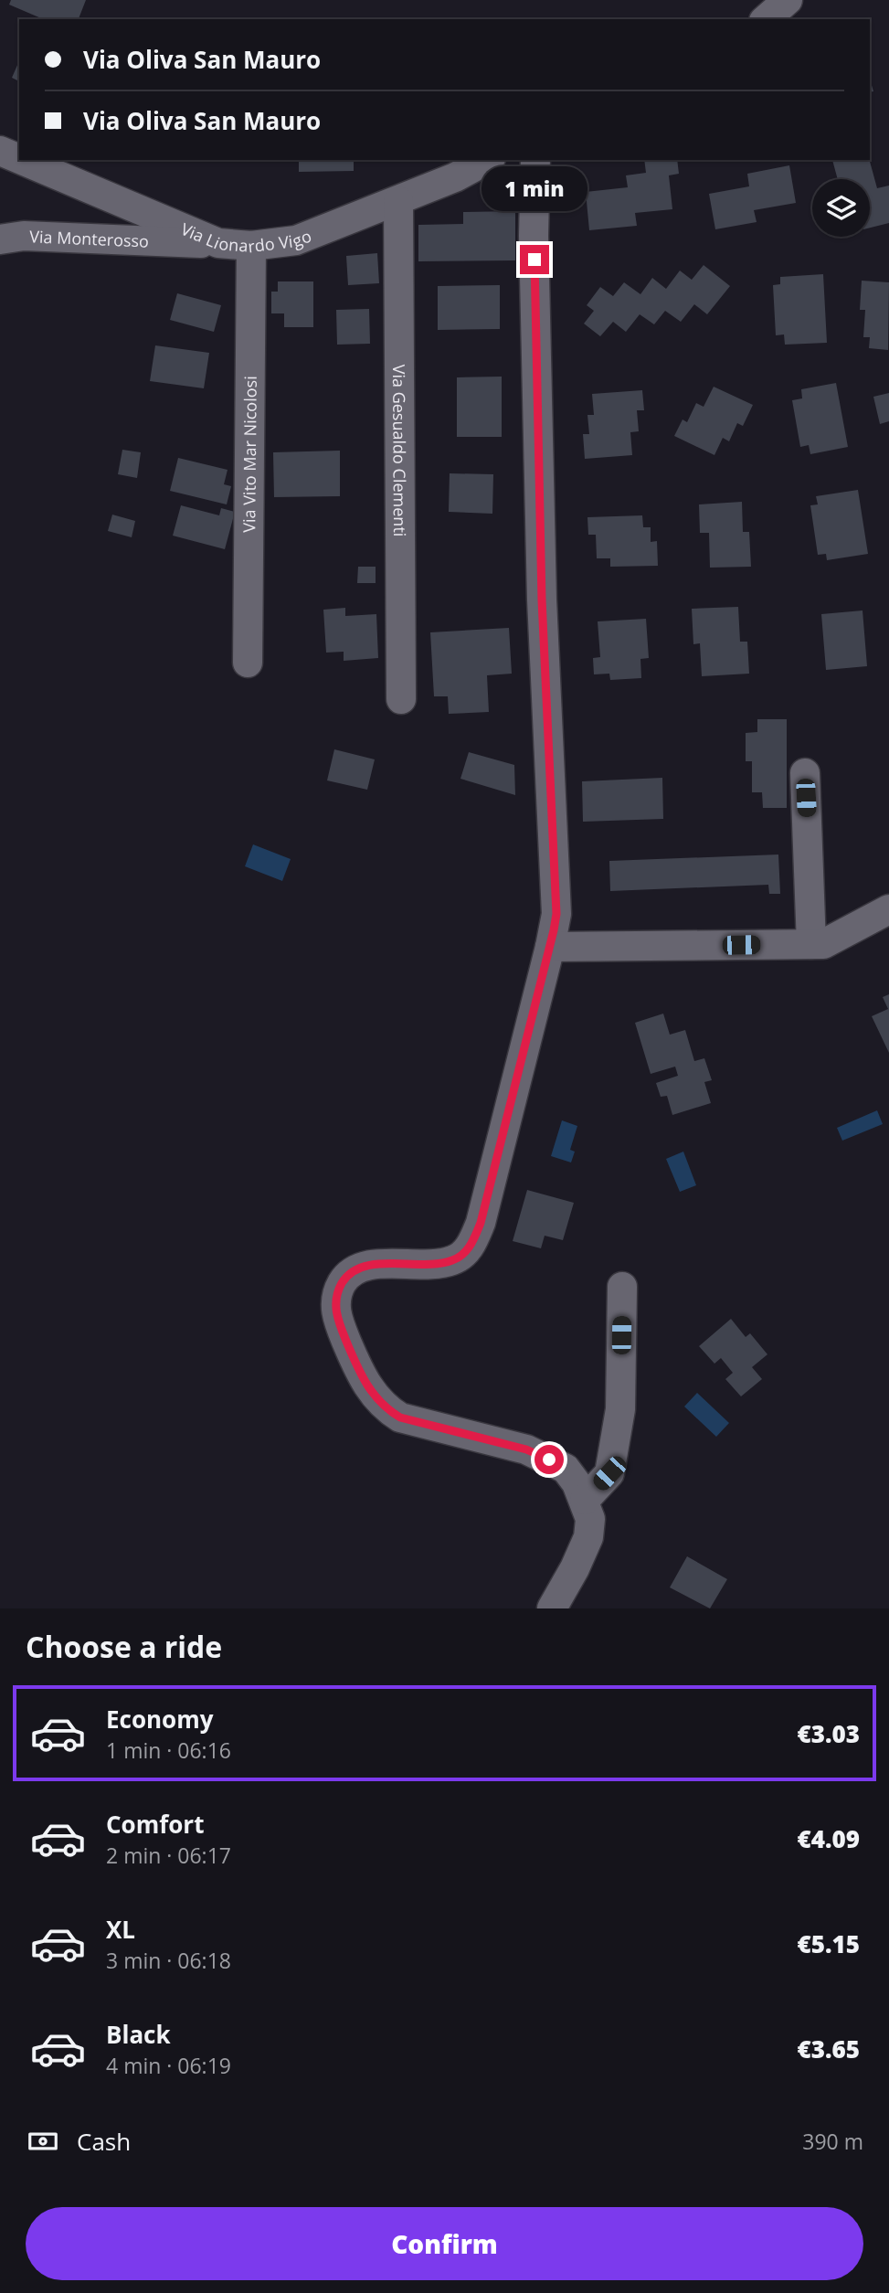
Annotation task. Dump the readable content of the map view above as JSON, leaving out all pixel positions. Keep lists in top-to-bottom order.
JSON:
{
  "streets": {
    "street": [
      "Via Lionardo Vigo",
      "Via Monterosso",
      "Via Gesualdo Clementi",
      "Via Vito Mar Nicolosi"
    ]
  },
  "crossings": [
    ["Via Lionardo Vigo", "Via Monterosso"],
    ["Via Lionardo Vigo", "Via Gesualdo Clementi"],
    ["Via Lionardo Vigo", "Via Vito Mar Nicolosi"]
  ],
  "page": {
    "banner": ["Via Oliva San Mauro", "Via Oliva San Mauro"],
    "bubble": "1 min",
    "heading": "Choose a ride",
    "list": [
      {
        "name": "Economy",
        "note": "1 min · 06:16",
        "value": "€3.03"
      },
      {
        "name": "Comfort",
        "note": "2 min · 06:17",
        "value": "€4.09"
      },
      {
        "name": "XL",
        "note": "3 min · 06:18",
        "value": "€5.15"
      },
      {
        "name": "Black",
        "note": "4 min · 06:19",
        "value": "€3.65"
      }
    ],
    "pay": ["Cash", "390 m"],
    "buttons": "Confirm"
  }
}
